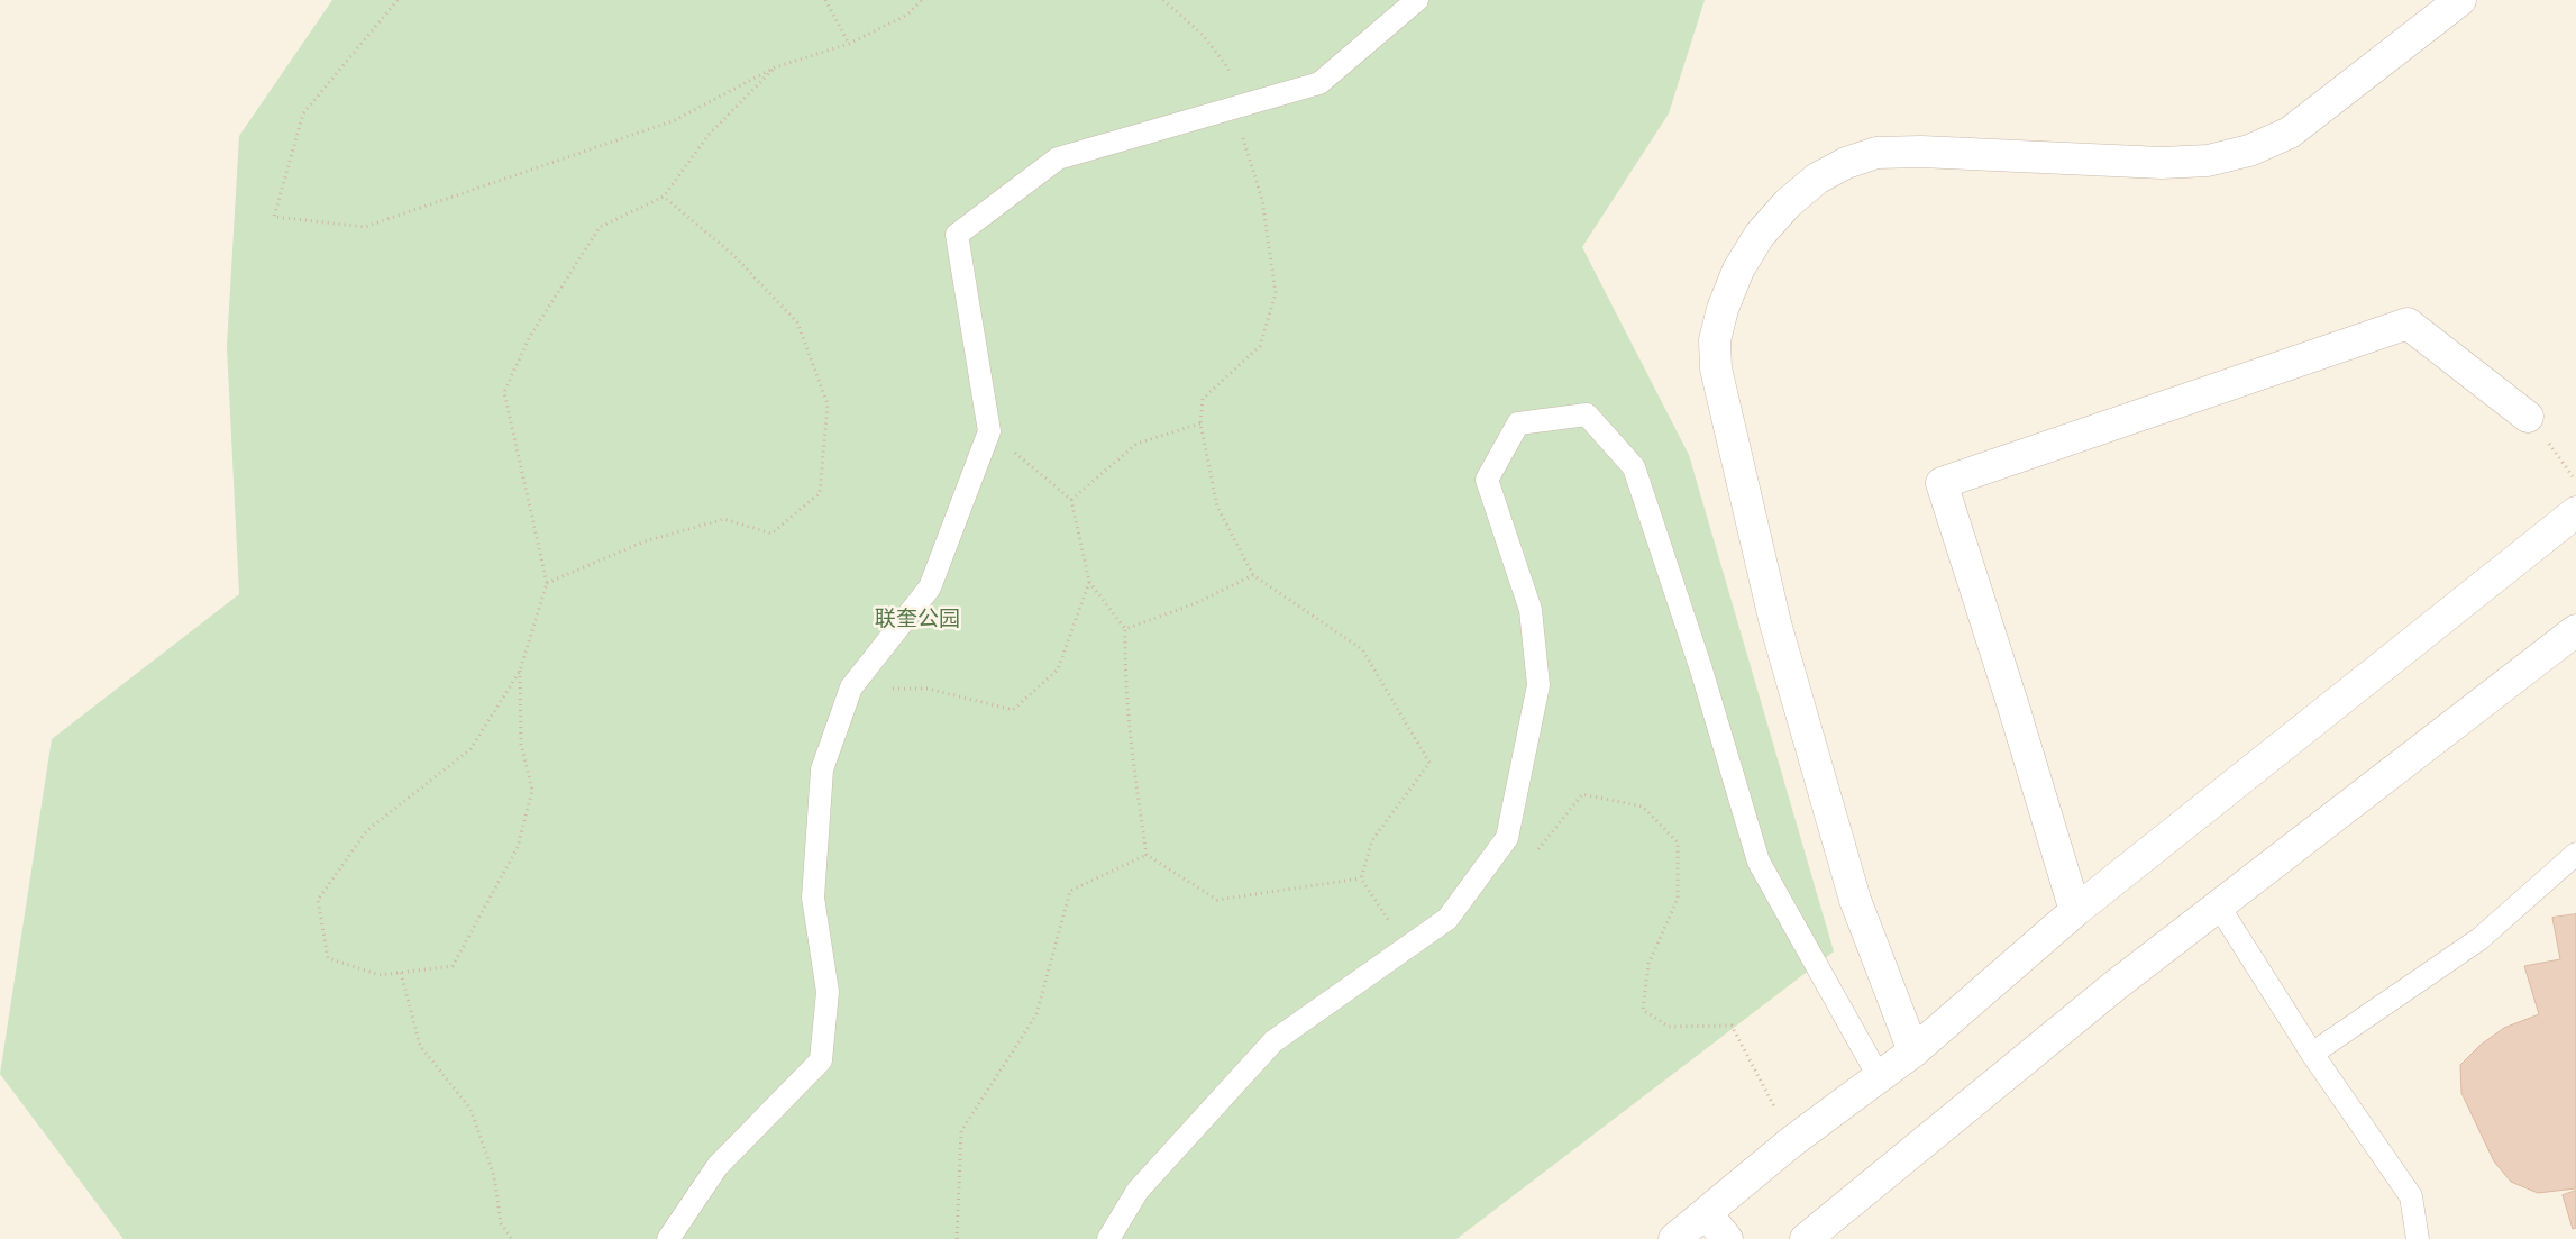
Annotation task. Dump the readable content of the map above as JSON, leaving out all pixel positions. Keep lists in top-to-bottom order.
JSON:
{
  "parks": ["联奎公园"]
}
